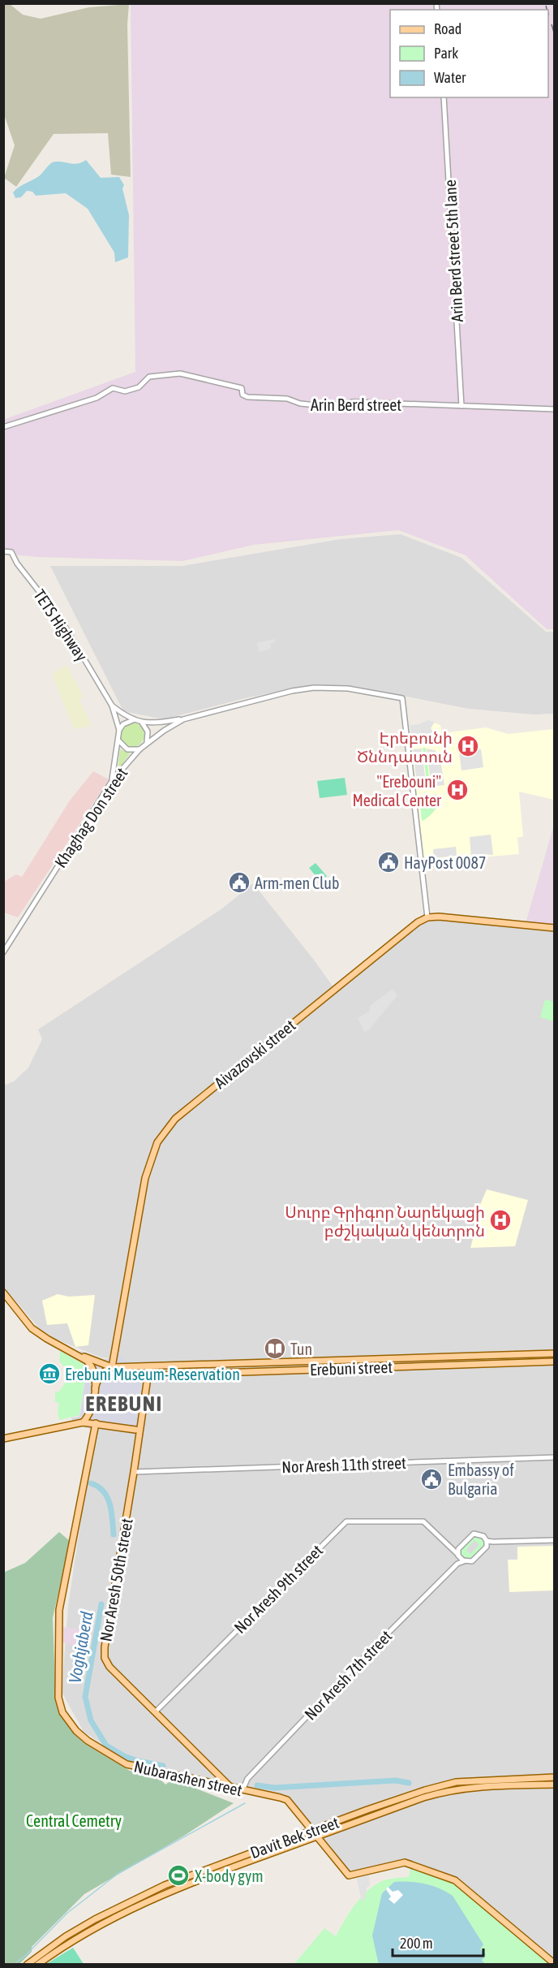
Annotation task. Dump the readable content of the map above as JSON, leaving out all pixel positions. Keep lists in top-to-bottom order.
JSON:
{
  "streets": {
    "main road": [
      "Aivazovski street",
      "Erebuni street",
      "Nor Aresh 50th street",
      "Nubarashen street",
      "Davit Bek street"
    ],
    "street": [
      "Arin Berd street 5th lane",
      "Arin Berd street",
      "TETS Highway",
      "Khaghag Don street",
      "Nor Aresh 11th street",
      "Nor Aresh 9th street",
      "Nor Aresh 7th street"
    ]
  },
  "crossings": [
    ["Arin Berd street 5th lane", "Arin Berd street"],
    ["Aivazovski street", "Erebuni street"],
    ["Erebuni street", "Nor Aresh 50th street"],
    ["Nor Aresh 11th street", "Nor Aresh 50th street"],
    ["Nor Aresh 50th street", "Nor Aresh 9th street"],
    ["Nor Aresh 50th street", "Nubarashen street"],
    ["Nor Aresh 7th street", "Nubarashen street"],
    ["Nubarashen street", "Davit Bek street"]
  ],
  "districts": ["EREBUNI"],
  "water": ["Voghjaberd"],
  "parks": ["Central Cemetry"],
  "places": {
    "hospital": ["Էրեբունի Ծննդատուն", "\"Erebouni\" Medical Center", "Սուրբ Գրիգոր Նարեկացի բժշկական կենտրոն"],
    "public building": ["HayPost 0087", "Arm-men Club", "Embassy of Bulgaria"],
    "library": ["Tun"],
    "museum": ["Erebuni Museum-Reservation"],
    "sports": ["X-body gym"]
  },
  "legend": ["Road", "Park", "Water"],
  "scale_bar": "200 m"
}
